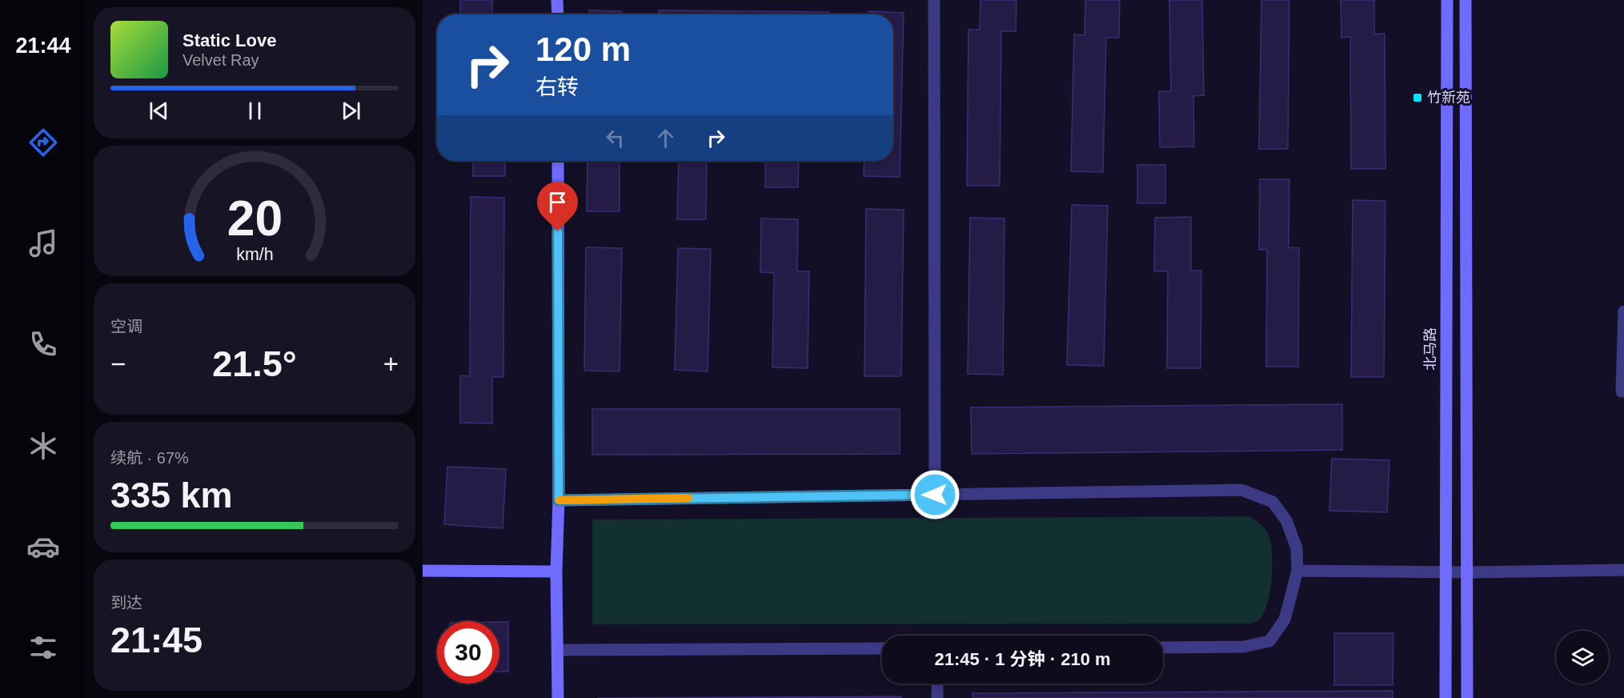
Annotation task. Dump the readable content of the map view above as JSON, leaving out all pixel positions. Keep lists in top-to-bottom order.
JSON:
{
  "streets": {
    "main road": ["北马路"]
  },
  "places": {
    "transit": ["竹新苑"]
  },
  "page": {
    "tabs": "21:44",
    "turn": ["120 m", "右转"],
    "song": ["Static Love", "Velvet Ray"],
    "tile": [
      "空调",
      ["续航 · 67%", "335 km"],
      ["到达", "21:45"]
    ],
    "heat": ["−", "21.5°", "+"],
    "limit": "30",
    "trip": "21:45 · 1 分钟 · 210 m",
    "gauge": ["20", "km/h"]
  }
}
